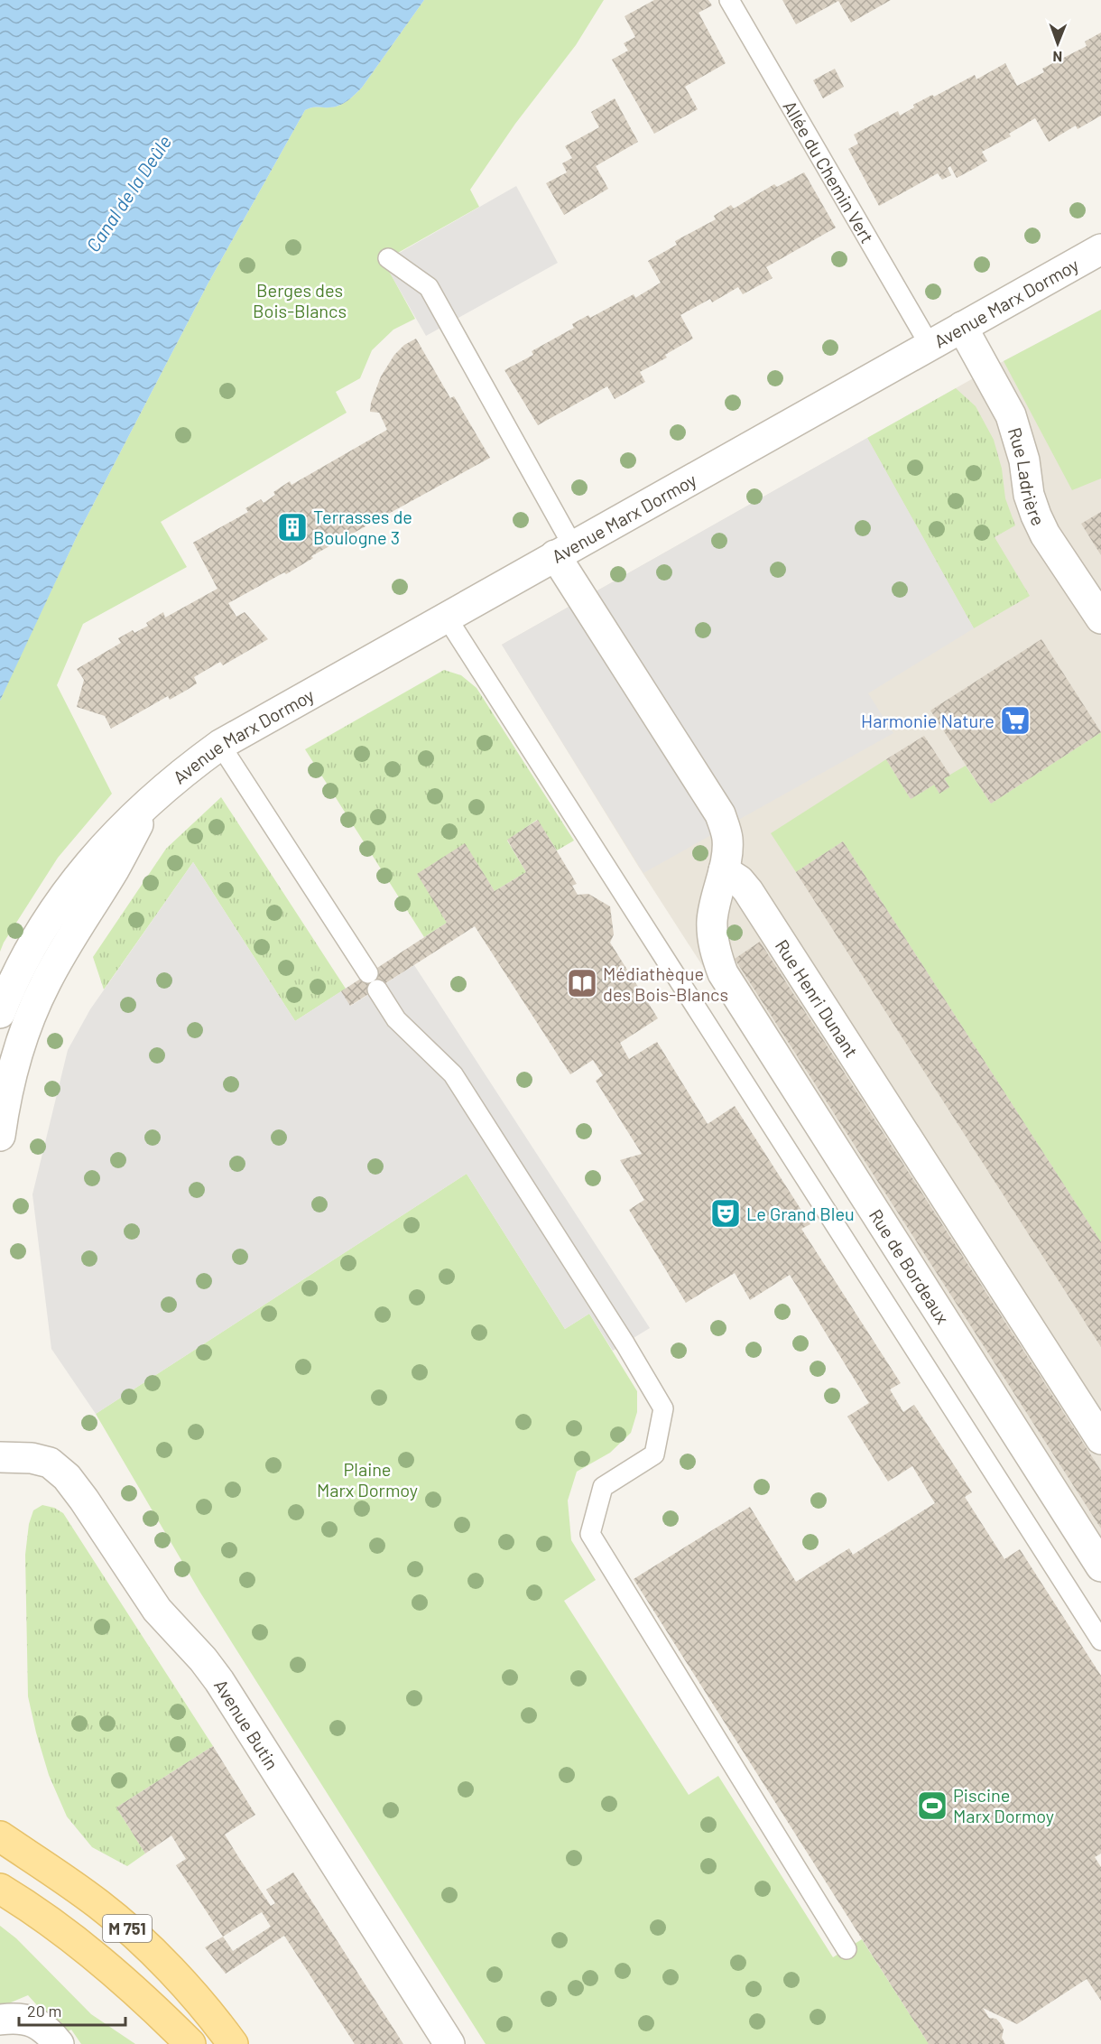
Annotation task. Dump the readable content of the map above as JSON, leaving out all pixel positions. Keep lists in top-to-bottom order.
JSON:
{
  "streets": {
    "main road": ["M 751"],
    "street": [
      "Avenue Marx Dormoy",
      "Rue Ladrière",
      "Rue Henri Dunant",
      "Rue de Bordeaux",
      "Avenue Butin"
    ],
    "lane": ["Allée du Chemin Vert"]
  },
  "crossings": [
    ["Allée du Chemin Vert", "Avenue Marx Dormoy"],
    ["Avenue Marx Dormoy", "Rue Ladrière"],
    ["Rue Henri Dunant", "Rue de Bordeaux"]
  ],
  "water": ["Canal de la Deûle"],
  "parks": ["Berges des Bois-Blancs", "Plaine Marx Dormoy"],
  "places": {
    "building": ["Terrasses de Boulogne 3"],
    "supermarket": ["Harmonie Nature"],
    "library": ["Médiathèque des Bois-Blancs"],
    "theatre": ["Le Grand Bleu"],
    "sports": ["Piscine Marx Dormoy"]
  },
  "scale_bar": "20 m",
  "north": "bottom"
}
